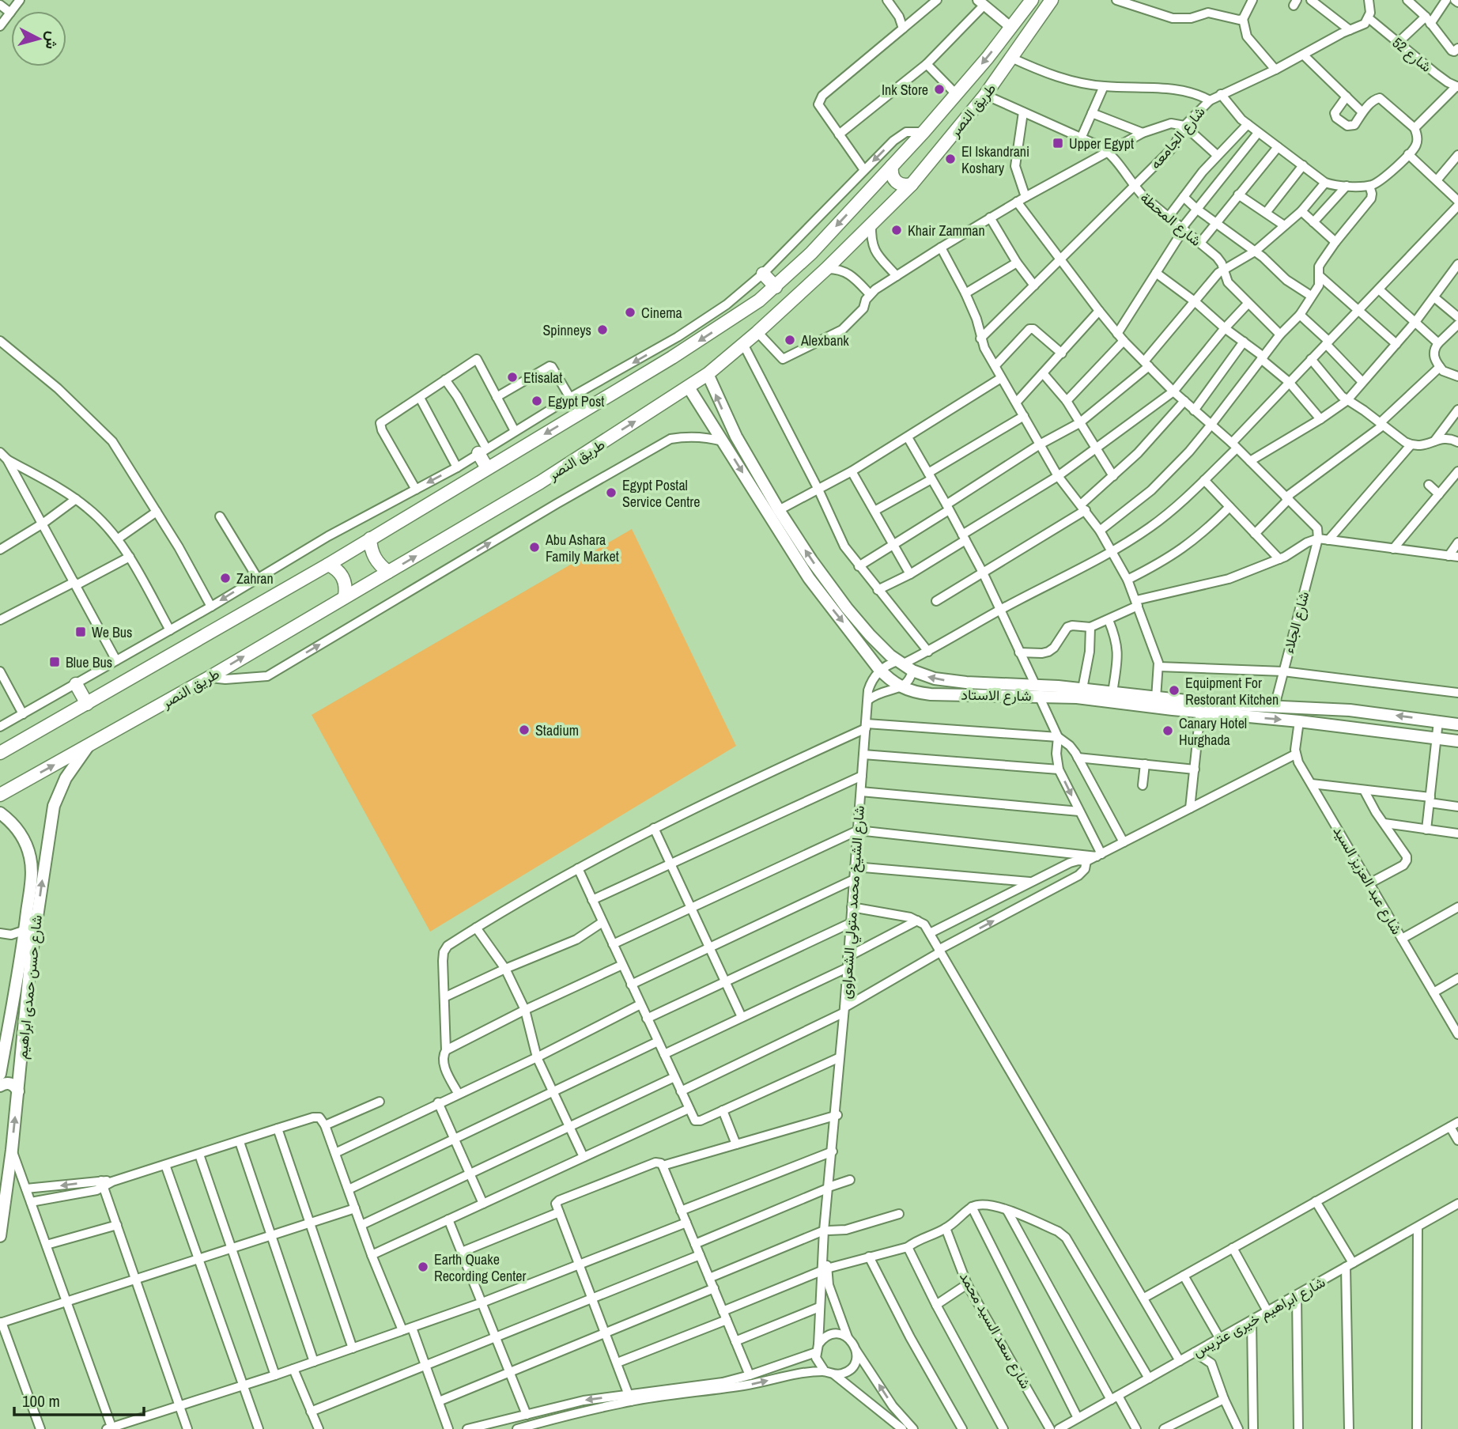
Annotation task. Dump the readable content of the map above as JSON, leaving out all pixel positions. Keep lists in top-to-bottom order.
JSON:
{
  "streets": {
    "main road": ["طريق النصر", "شارع الاستاد", "شارع حسن حمدى ابراهيم"],
    "street": [
      "شارع 52",
      "شارع الجامعه",
      "شارع المحطة",
      "شارع الجلاء",
      "شارع عبد العزيز السيد",
      "شارع الشيخ محمد متولي الشعراوى",
      "شارع ابراهيم خيرى عتريس",
      "شارع سعد السيد محمد"
    ]
  },
  "crossings": [
    ["شارع 52", "شارع الجامعه"],
    ["طريق النصر", "شارع المحطة"],
    ["طريق النصر", "شارع الاستاد"],
    ["طريق النصر", "شارع حسن حمدى ابراهيم"],
    ["شارع الجامعه", "شارع المحطة"],
    ["شارع الجلاء", "شارع الاستاد"],
    ["شارع الاستاد", "شارع الشيخ محمد متولي الشعراوى"]
  ],
  "one_way": ["شارع حسن حمدى ابراهيم"],
  "places": {
    "other": [
      "Ink Store",
      "El Iskandrani Koshary",
      "Khair Zamman",
      "Cinema",
      "Spinneys",
      "Alexbank",
      "Etisalat",
      "Egypt Post",
      "Egypt Postal Service Centre",
      "Abu Ashara Family Market",
      "Zahran",
      "Equipment For Restorant Kitchen",
      "Stadium",
      "Canary Hotel Hurghada",
      "Earth Quake Recording Center"
    ],
    "transit": ["Upper Egypt", "We Bus", "Blue Bus"]
  },
  "scale_bar": "100 m",
  "north": "right"
}
